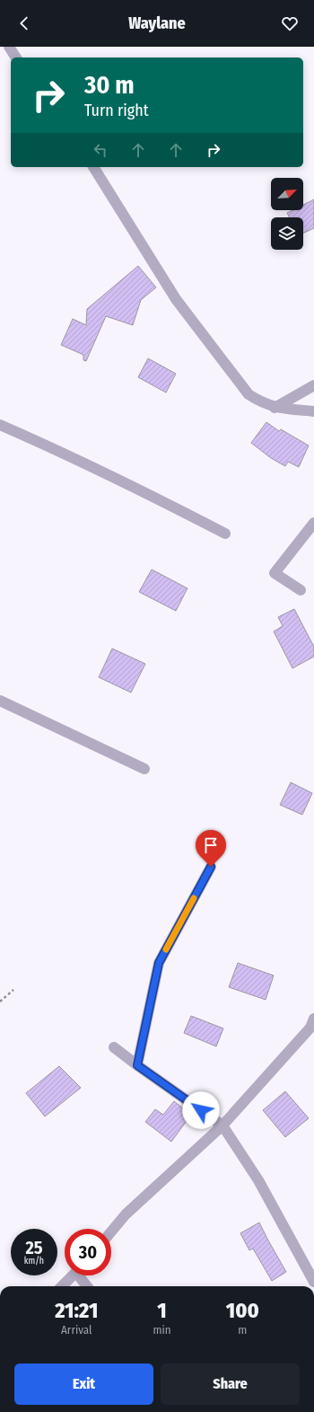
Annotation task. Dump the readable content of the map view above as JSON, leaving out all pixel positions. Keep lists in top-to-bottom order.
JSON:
{
  "north": "top right",
  "page": {
    "header": "Waylane",
    "turn": ["30 m", "Turn right"],
    "speed": "25 km/h",
    "limit": "30",
    "eta": [
      "21:21",
      "Arrival",
      "1",
      "min",
      "100",
      "m"
    ],
    "buttons": ["Exit", "Share"]
  }
}
